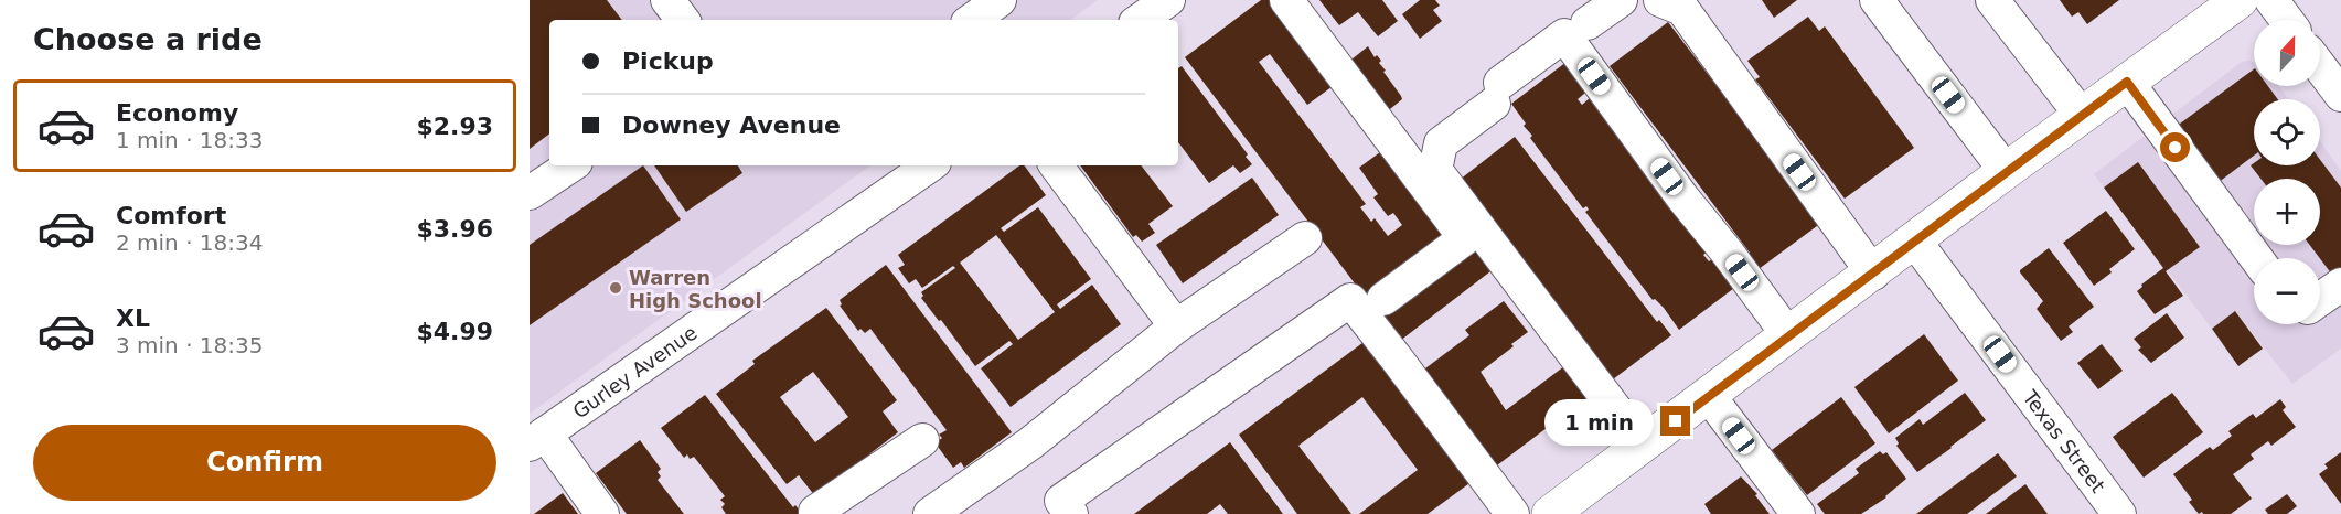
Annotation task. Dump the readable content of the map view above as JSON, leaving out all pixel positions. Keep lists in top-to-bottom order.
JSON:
{
  "streets": {
    "street": ["Gurley Avenue", "Texas Street"]
  },
  "places": ["Warren High School"],
  "north": "top",
  "page": {
    "heading": "Choose a ride",
    "map_buttons": ["+", "−"],
    "banner": ["Pickup", "Downey Avenue"],
    "list": [
      {
        "name": "Economy",
        "note": "1 min · 18:33",
        "value": "$2.93"
      },
      {
        "name": "Comfort",
        "note": "2 min · 18:34",
        "value": "$3.96"
      },
      {
        "name": "XL",
        "note": "3 min · 18:35",
        "value": "$4.99"
      }
    ],
    "bubble": "1 min",
    "buttons": "Confirm"
  }
}
